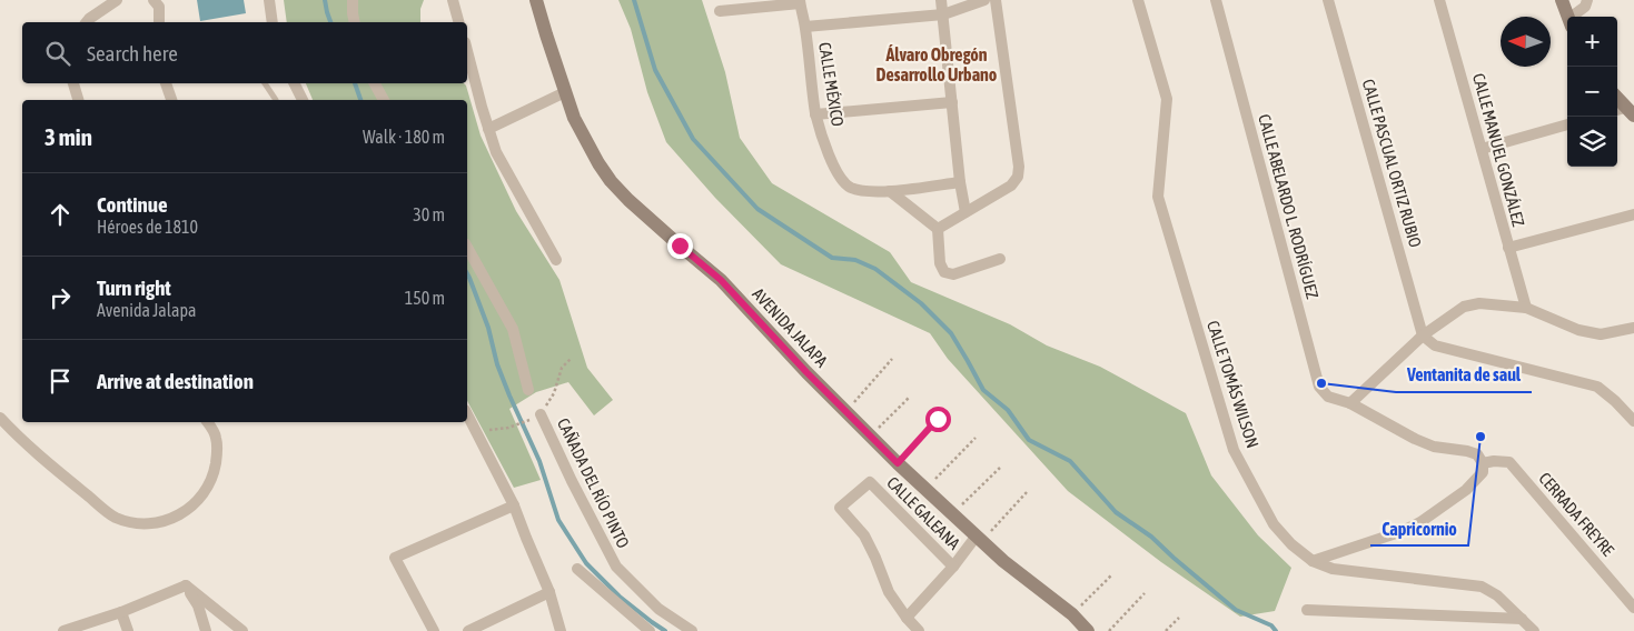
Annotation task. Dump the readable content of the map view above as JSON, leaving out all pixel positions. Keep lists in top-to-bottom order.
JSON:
{
  "streets": {
    "street": [
      "CALLE MÉXICO",
      "CALLE MANUEL GONZÁLEZ",
      "CALLE PASCUAL ORTIZ RUBIO",
      "CALLE ABELARDO L. RODRÍGUEZ",
      "AVENIDA JALAPA",
      "CALLE TOMÁS WILSON",
      "CAÑADA DEL RÍO PINTO",
      "CALLE GALEANA",
      "CERRADA FREYRE"
    ]
  },
  "crossings": [
    ["CALLE ABELARDO L. RODRÍGUEZ", "CERRADA FREYRE"]
  ],
  "districts": ["Álvaro Obregón Desarrollo Urbano"],
  "places": ["Ventanita de saul", "Capricornio"],
  "north": "left",
  "page": {
    "map_buttons": ["+", "−"],
    "search": "Search here",
    "heading": ["3 min", "Walk · 180 m"],
    "list": [
      ["Continue", "Héroes de 1810", "30 m"],
      ["Turn right", "Avenida Jalapa", "150 m"],
      "Arrive at destination"
    ]
  }
}
